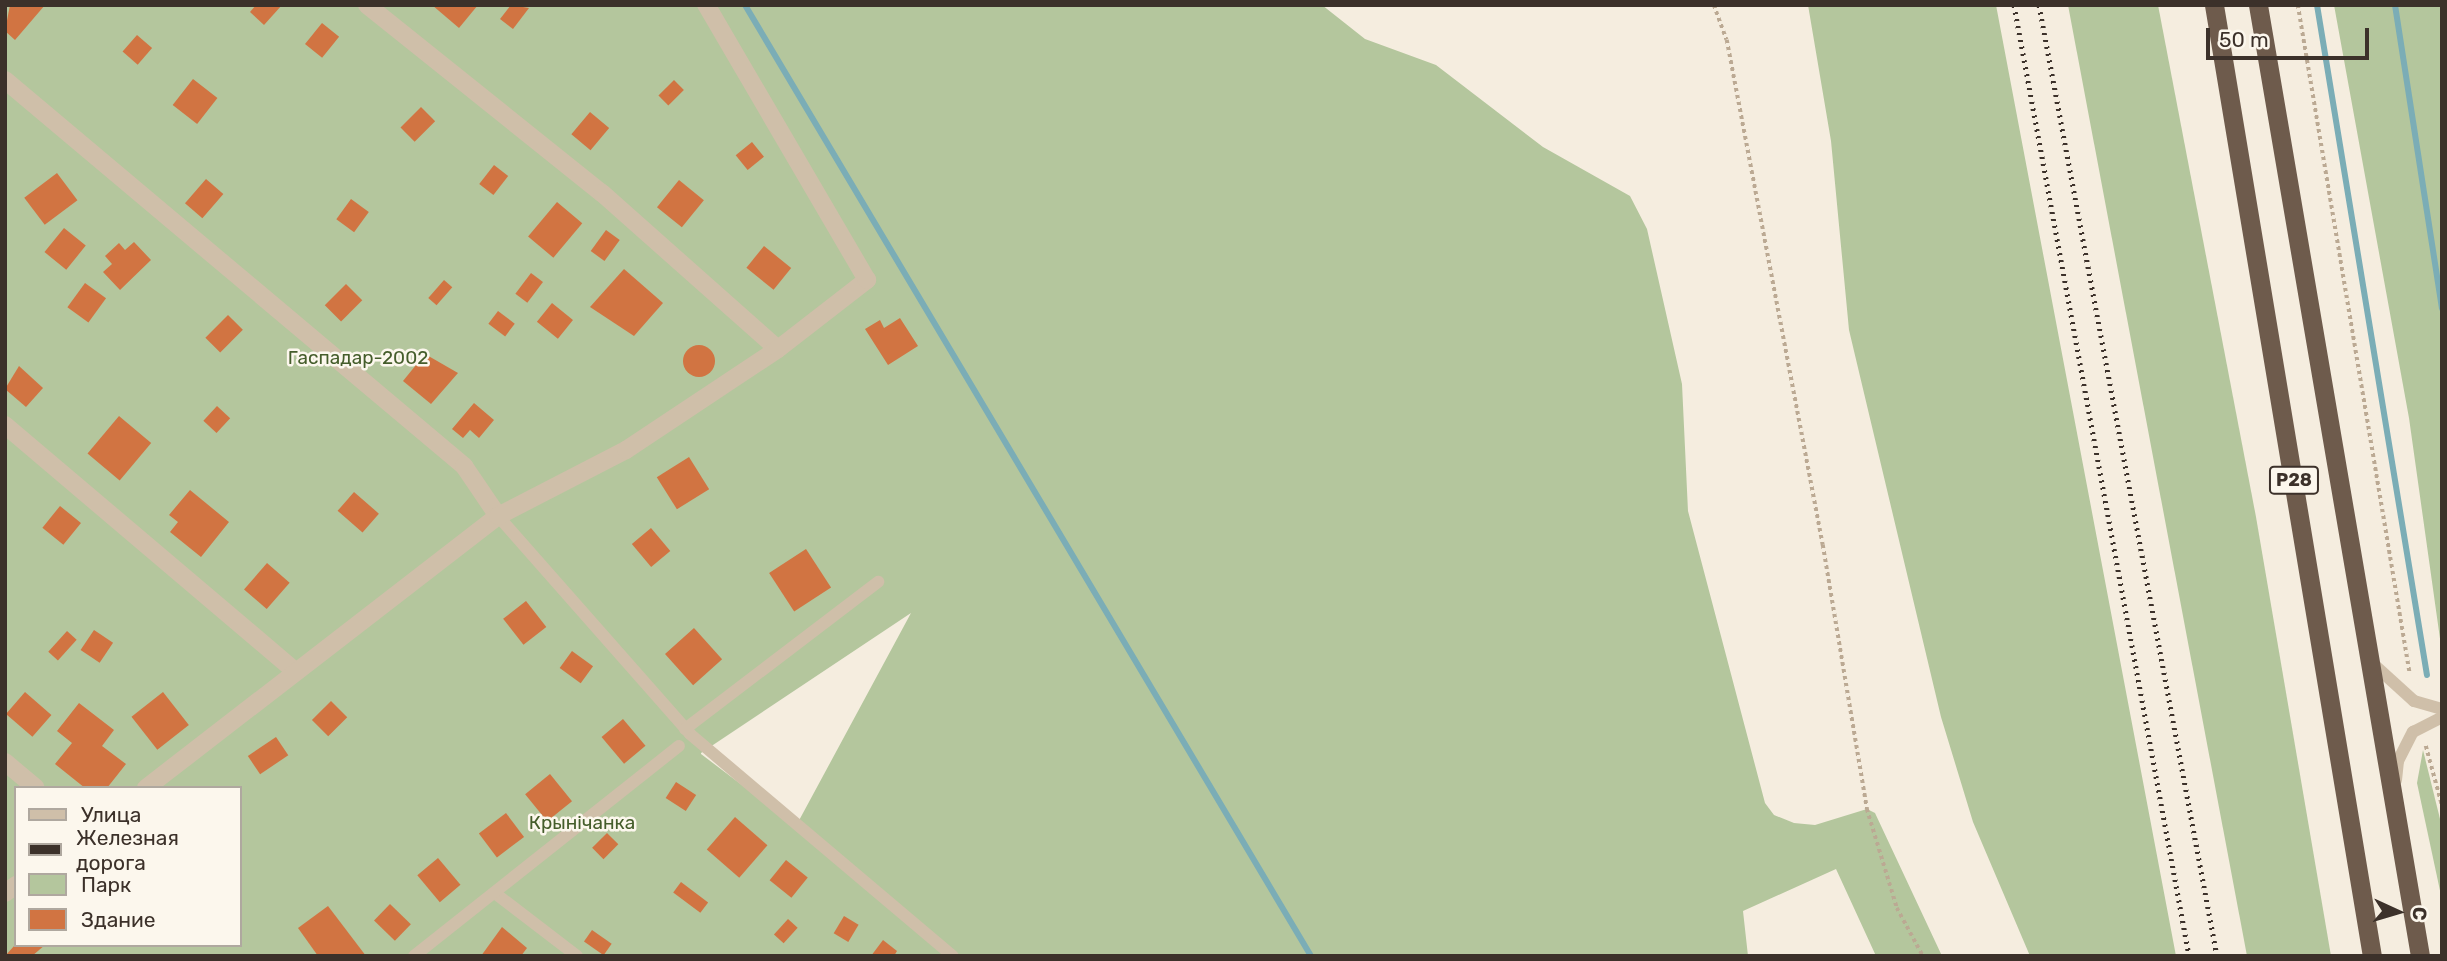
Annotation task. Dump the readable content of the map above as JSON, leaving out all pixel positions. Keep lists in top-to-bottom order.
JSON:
{
  "streets": {
    "highway": ["Р28"]
  },
  "parks": ["Гаспадар-2002", "Крынічанка"],
  "legend": [
    "Улица",
    "Железная дорога",
    "Парк",
    "Здание"
  ],
  "scale_bar": "50 m",
  "north": "right"
}
